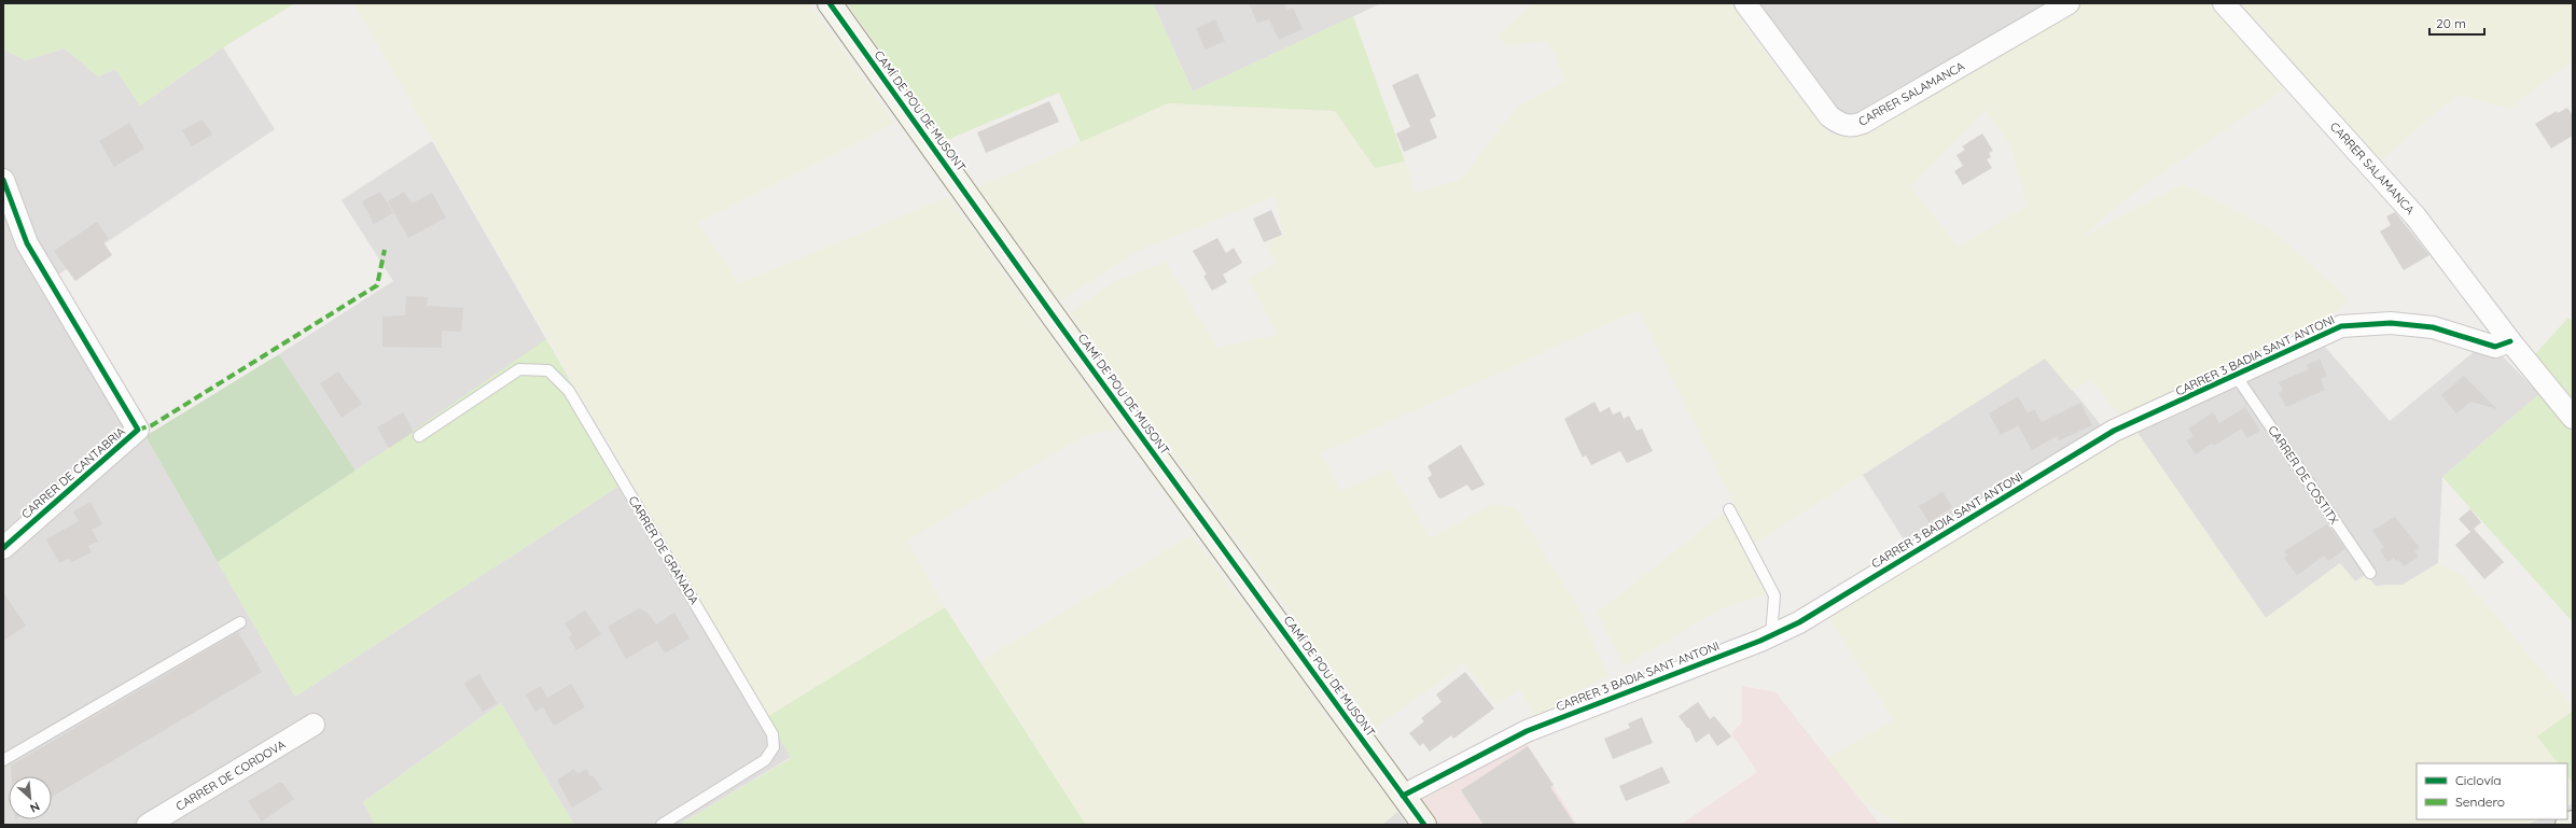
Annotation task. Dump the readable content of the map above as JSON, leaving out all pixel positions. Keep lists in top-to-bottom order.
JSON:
{
  "streets": {
    "street": [
      "CARRER SALAMANCA",
      "CAMÍ DE POU DE MUSONT",
      "CARRER 3 BADIA SANT ANTONI",
      "CARRER DE CANTABRIA",
      "CARRER DE CORDOVA"
    ],
    "lane": ["CARRER DE COSTITX", "CARRER DE GRANADA"]
  },
  "crossings": [
    ["CARRER SALAMANCA", "CARRER 3 BADIA SANT ANTONI"],
    ["CAMÍ DE POU DE MUSONT", "CARRER 3 BADIA SANT ANTONI"],
    ["CARRER 3 BADIA SANT ANTONI", "CARRER DE COSTITX"]
  ],
  "legend": ["Ciclovía", "Sendero"],
  "scale_bar": "20 m",
  "north": "bottom right"
}
